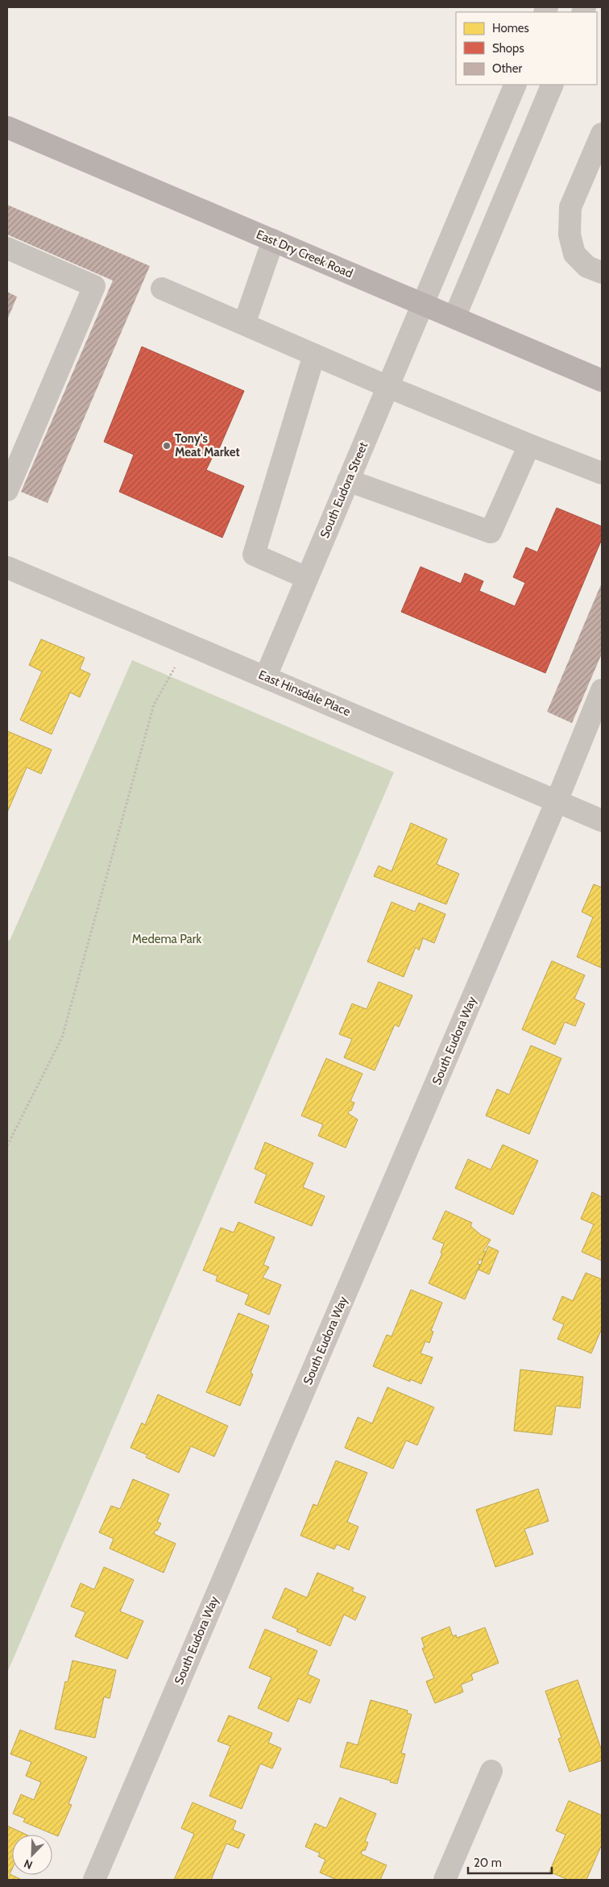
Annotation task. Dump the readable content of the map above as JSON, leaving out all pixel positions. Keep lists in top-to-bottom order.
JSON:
{
  "streets": {
    "main road": ["East Dry Creek Road"],
    "street": ["South Eudora Street", "East Hinsdale Place", "South Eudora Way"]
  },
  "crossings": [
    ["East Dry Creek Road", "South Eudora Street"],
    ["South Eudora Street", "East Hinsdale Place"],
    ["East Hinsdale Place", "South Eudora Way"]
  ],
  "parks": ["Medema Park"],
  "places": ["Tony's Meat Market"],
  "legend": ["Homes", "Shops", "Other"],
  "scale_bar": "20 m",
  "north": "bottom left"
}
